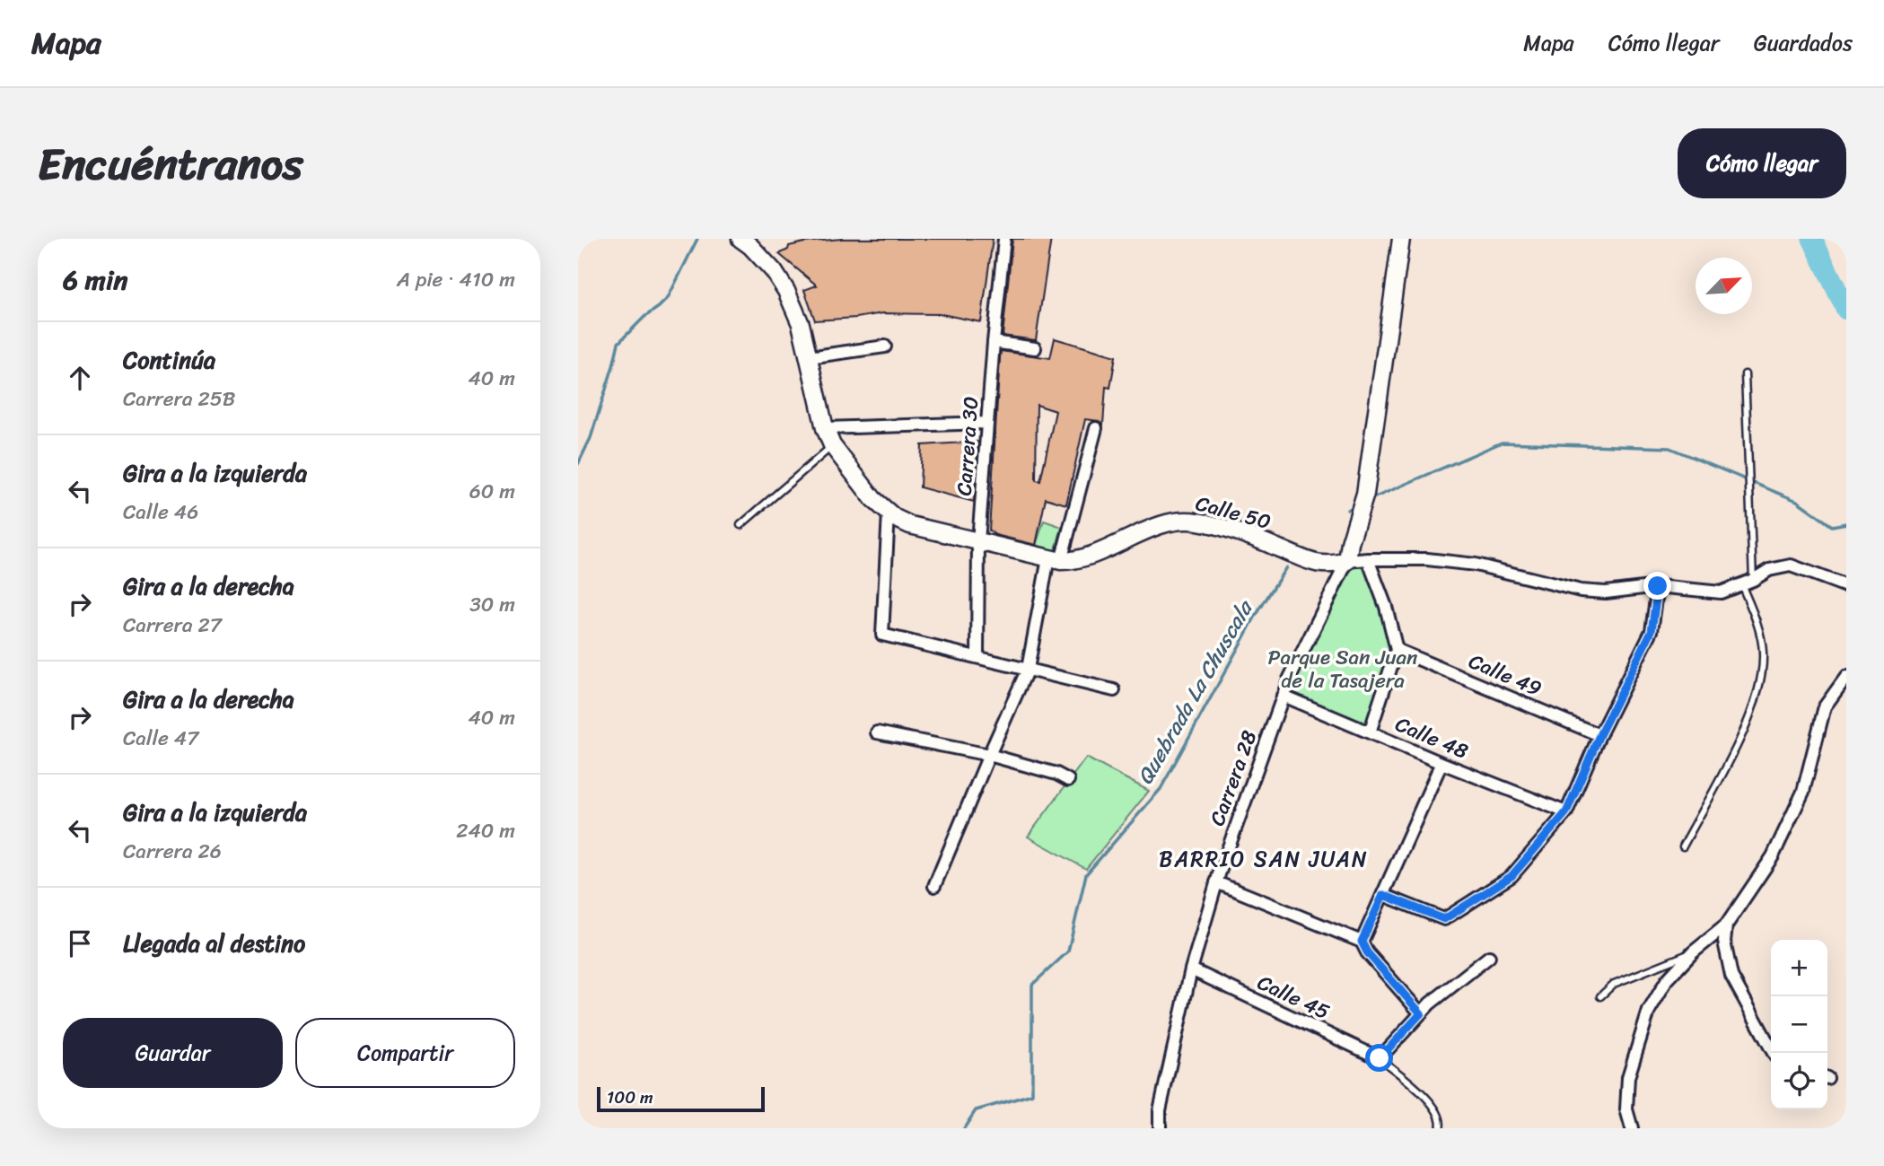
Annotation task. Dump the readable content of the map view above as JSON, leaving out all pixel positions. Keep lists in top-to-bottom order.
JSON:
{
  "streets": {
    "street": [
      "Carrera 30",
      "Calle 50",
      "Calle 49",
      "Calle 48",
      "Carrera 28",
      "Calle 45"
    ]
  },
  "crossings": [
    ["Carrera 30", "Calle 50"],
    ["Calle 50", "Carrera 28"],
    ["Calle 48", "Carrera 28"],
    ["Carrera 28", "Calle 45"]
  ],
  "districts": ["BARRIO SAN JUAN"],
  "water": ["Quebrada La Chuscala"],
  "parks": ["Parque San Juan de la Tasajera"],
  "scale_bar": "100 m",
  "north": "top right",
  "page": {
    "header": "Mapa",
    "nav": ["Mapa", "Cómo llegar", "Guardados"],
    "title": "Encuéntranos",
    "buttons": [
      "Cómo llegar",
      ["Guardar", "Compartir"]
    ],
    "heading": ["6 min", "A pie · 410 m"],
    "list": [
      ["Continúa", "Carrera 25B", "40 m"],
      ["Gira a la izquierda", "Calle 46", "60 m"],
      ["Gira a la derecha", "Carrera 27", "30 m"],
      ["Gira a la derecha", "Calle 47", "40 m"],
      ["Gira a la izquierda", "Carrera 26", "240 m"],
      "Llegada al destino"
    ],
    "map_buttons": ["+", "−"],
    "scale": "100 m"
  }
}
